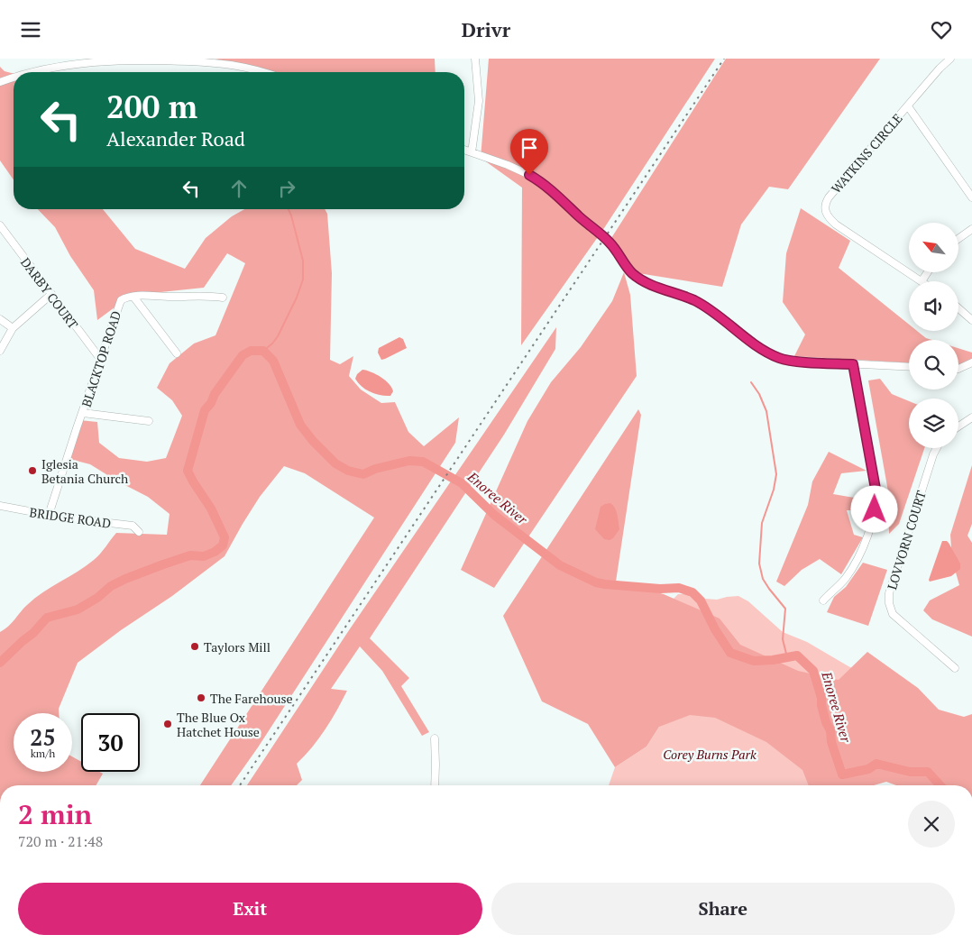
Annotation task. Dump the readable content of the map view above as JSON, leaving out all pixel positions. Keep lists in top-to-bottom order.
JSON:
{
  "streets": {
    "street": [
      "WATKINS CIRCLE",
      "DARBY COURT",
      "BLACKTOP ROAD",
      "BRIDGE ROAD",
      "LOVVORN COURT"
    ]
  },
  "crossings": [
    ["DARBY COURT", "BLACKTOP ROAD"],
    ["BLACKTOP ROAD", "BRIDGE ROAD"]
  ],
  "water": ["Enoree River"],
  "parks": ["Corey Burns Park"],
  "places": [
    "Iglesia Betania Church",
    "Taylors Mill",
    "The Farehouse",
    "The Blue Ox Hatchet House"
  ],
  "north": "top left",
  "page": {
    "header": "Drivr",
    "turn": ["200 m", "Alexander Road"],
    "speed": "25 km/h",
    "limit": "30",
    "heading": ["2 min", "720 m · 21:48"],
    "buttons": ["Exit", "Share"]
  }
}
